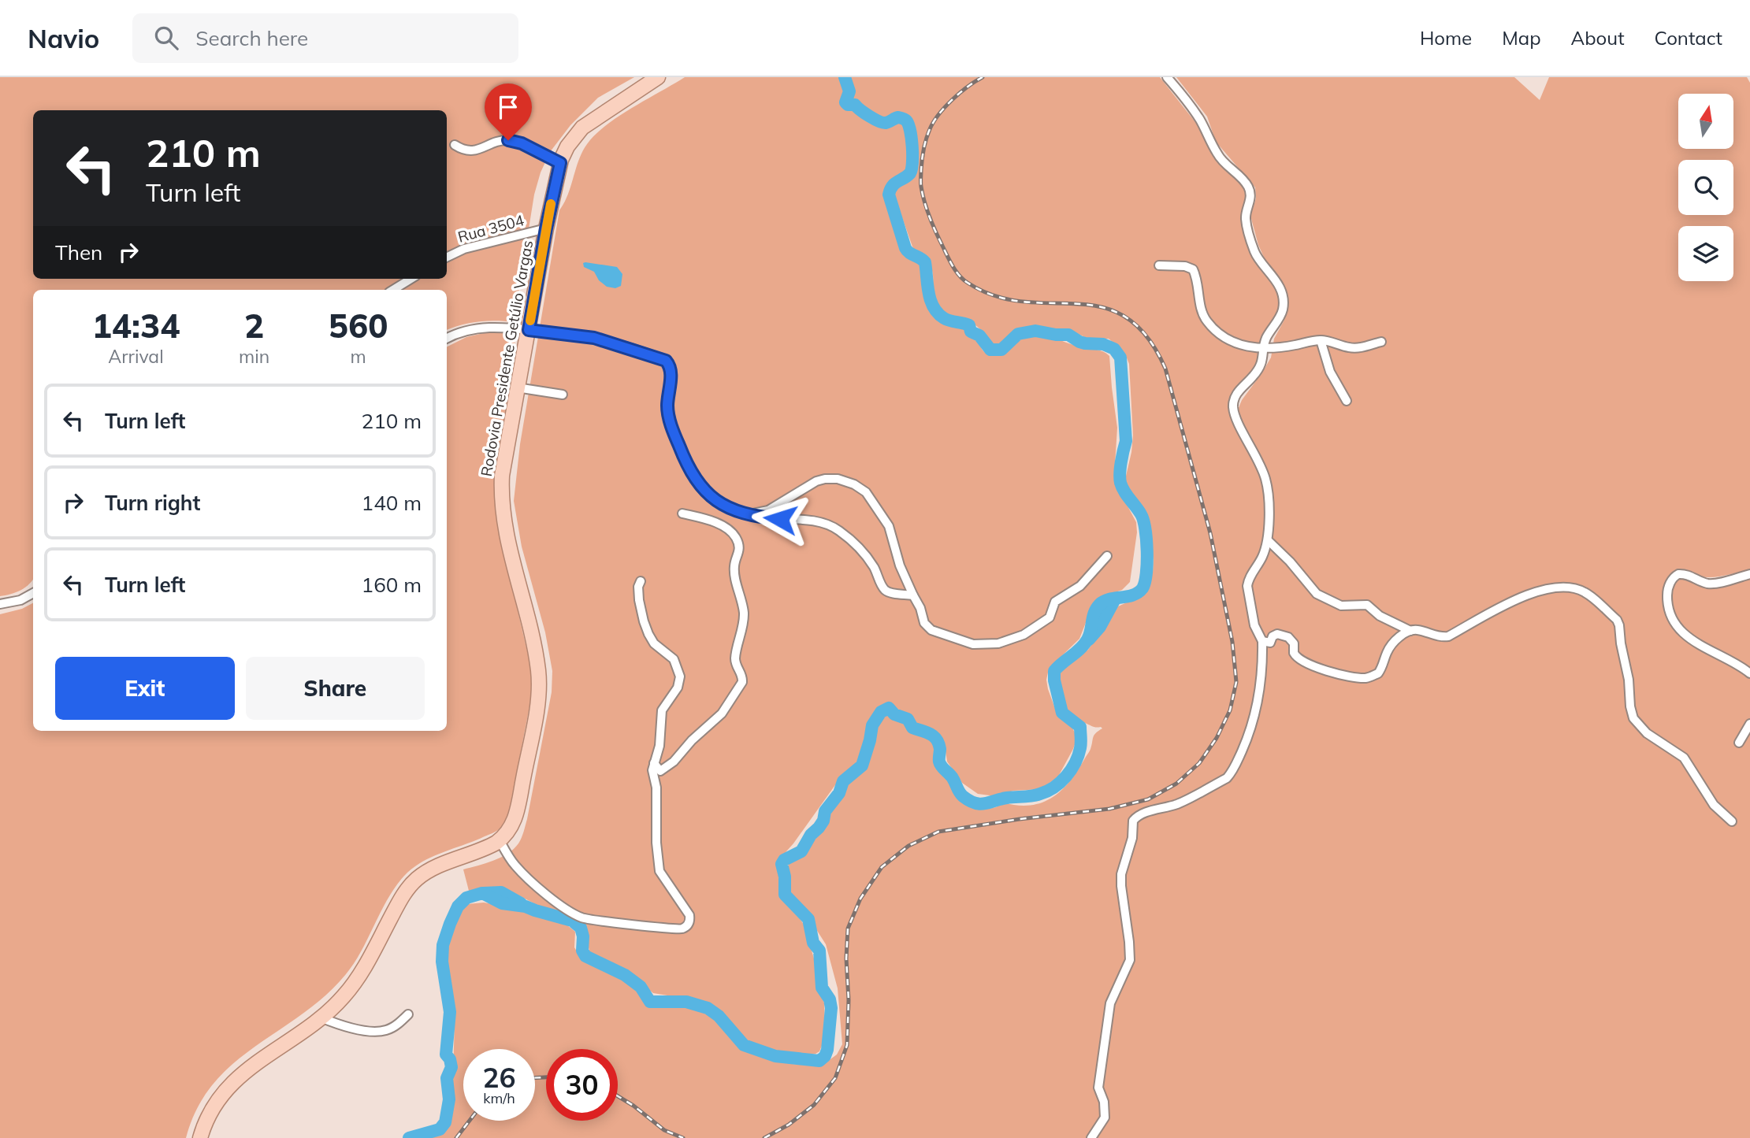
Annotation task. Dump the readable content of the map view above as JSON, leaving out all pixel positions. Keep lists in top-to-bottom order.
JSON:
{
  "streets": {
    "main road": ["Rodovia Presidente Getúlio Vargas"],
    "street": ["Rua 3504"]
  },
  "crossings": [
    ["Rua 3504", "Rodovia Presidente Getúlio Vargas"]
  ],
  "north": "top",
  "page": {
    "header": "Navio",
    "search": "Search here",
    "nav": [
      "Home",
      "Map",
      "About",
      "Contact"
    ],
    "turn": ["210 m", "Turn left"],
    "then": "Then",
    "eta": [
      "14:34",
      "Arrival",
      "2",
      "min",
      "560",
      "m"
    ],
    "list": [
      {
        "name": "Turn left",
        "value": "210 m"
      },
      {
        "name": "Turn right",
        "value": "140 m"
      },
      {
        "name": "Turn left",
        "value": "160 m"
      }
    ],
    "buttons": ["Exit", "Share"],
    "speed": "26 km/h",
    "limit": "30"
  }
}
